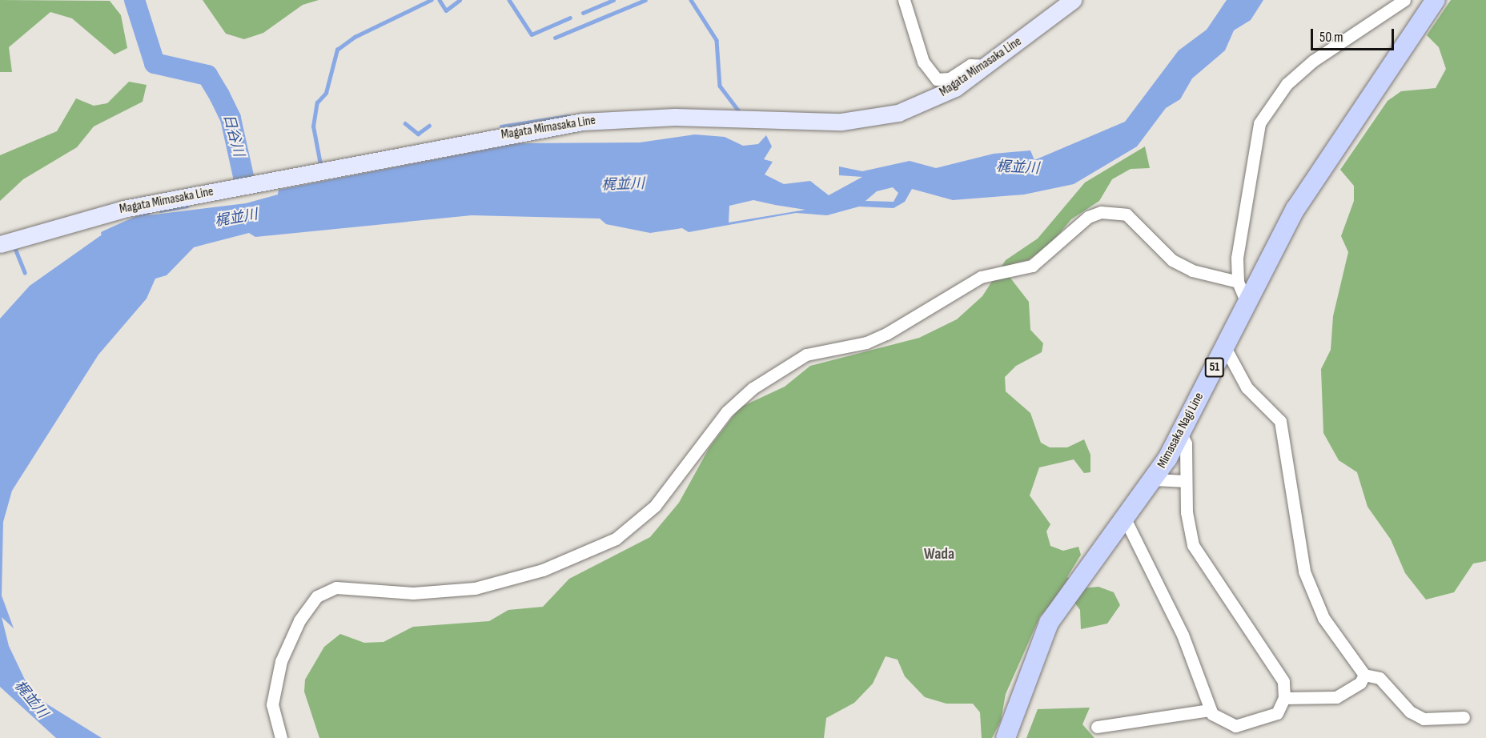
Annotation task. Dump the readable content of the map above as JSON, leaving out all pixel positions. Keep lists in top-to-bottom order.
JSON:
{
  "streets": {
    "main road": ["Magata Mimasaka Line", "51", "Mimasaka Nagi Line"]
  },
  "districts": ["Wada"],
  "water": ["日谷川", "梶並川"],
  "scale_bar": "50 m"
}
